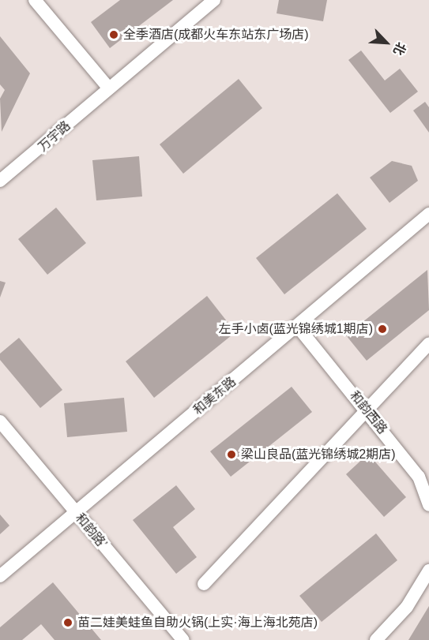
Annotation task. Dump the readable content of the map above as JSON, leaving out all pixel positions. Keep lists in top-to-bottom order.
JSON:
{
  "streets": {
    "street": [
      "万宇路",
      "和美东路",
      "和韵西路",
      "和韵路’"
    ]
  },
  "crossings": [
    ["和美东路", "和韵西路"],
    ["和美东路", "和韵路’"]
  ],
  "places": [
    "全季酒店(成都火车东站东广场店)",
    "左手小卤(蓝光锦绣城1期店)",
    "梁山良品(蓝光锦绣城2期店)",
    "苗二娃美蛙鱼自助火锅(上实·海上海北苑店)"
  ],
  "north": "bottom right"
}
